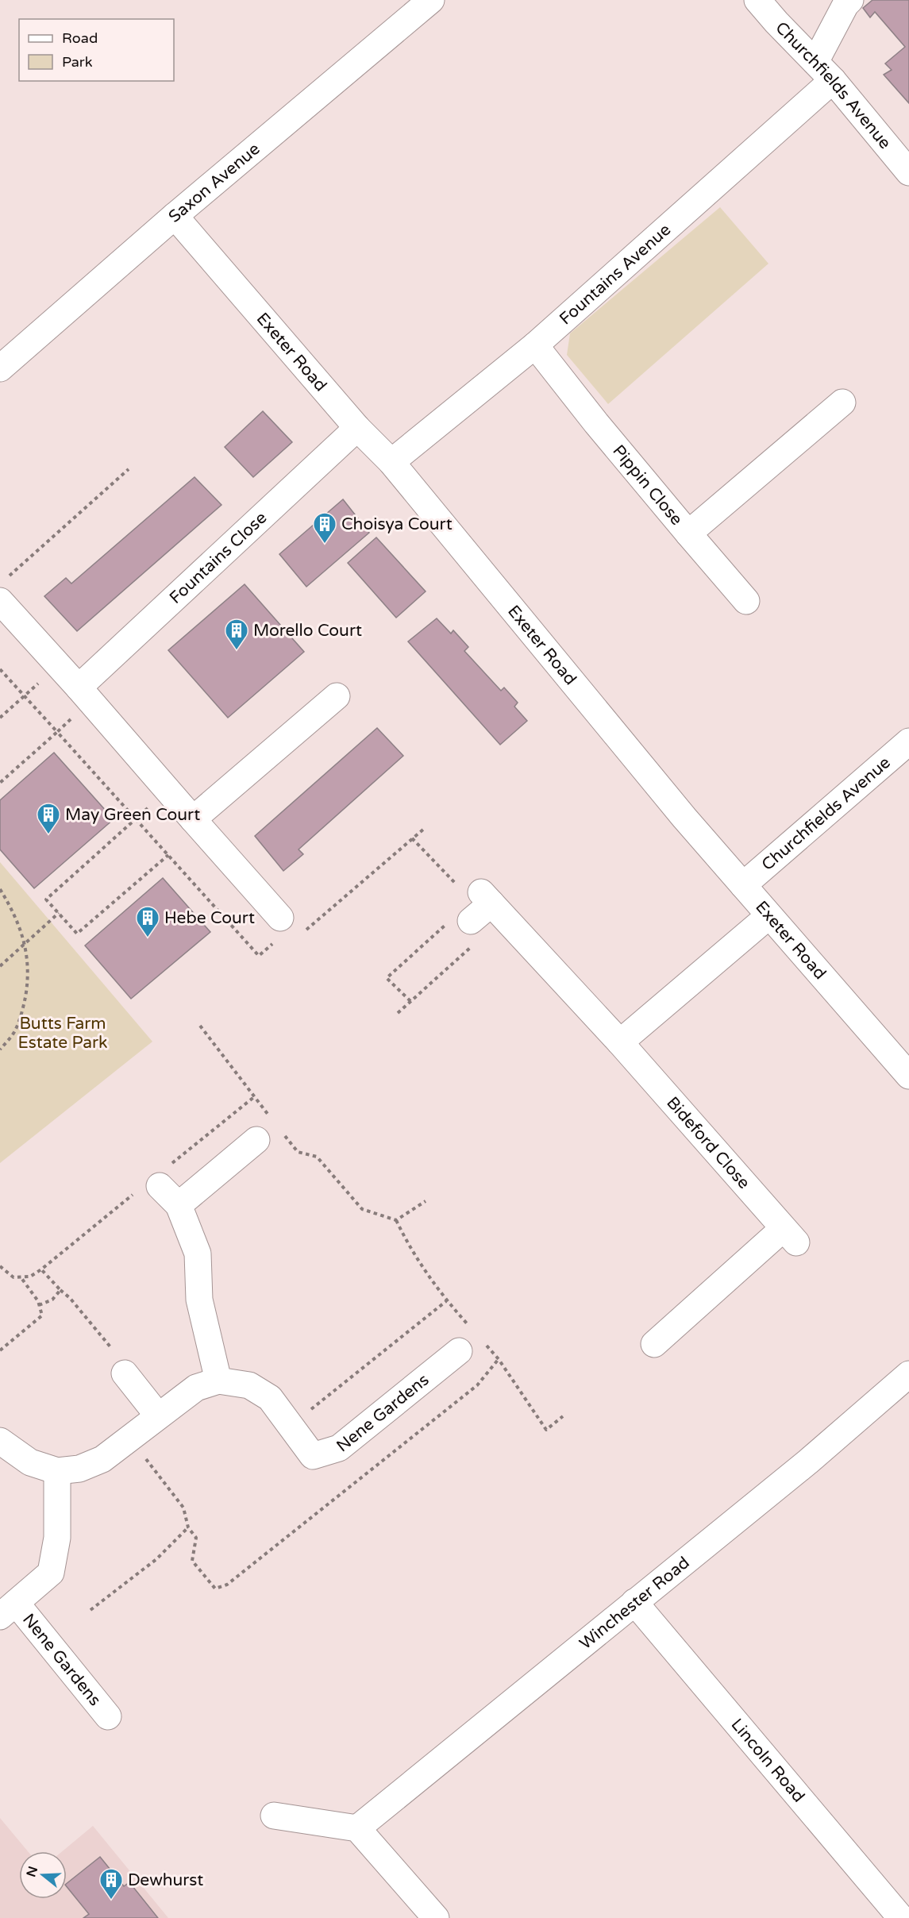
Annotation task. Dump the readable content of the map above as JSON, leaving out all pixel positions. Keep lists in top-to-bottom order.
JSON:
{
  "streets": {
    "street": [
      "Churchfields Avenue",
      "Saxon Avenue",
      "Fountains Avenue",
      "Exeter Road",
      "Pippin Close",
      "Fountains Close",
      "Bideford Close",
      "Nene Gardens",
      "Winchester Road",
      "Lincoln Road"
    ]
  },
  "crossings": [
    ["Churchfields Avenue", "Fountains Avenue"],
    ["Churchfields Avenue", "Exeter Road"],
    ["Saxon Avenue", "Exeter Road"],
    ["Fountains Avenue", "Exeter Road"],
    ["Fountains Avenue", "Pippin Close"],
    ["Exeter Road", "Fountains Close"],
    ["Winchester Road", "Lincoln Road"]
  ],
  "parks": ["Butts Farm Estate Park"],
  "places": {
    "building": [
      "Choisya Court",
      "Morello Court",
      "May Green Court",
      "Hebe Court",
      "Dewhurst"
    ]
  },
  "legend": ["Road", "Park"],
  "north": "left"
}
